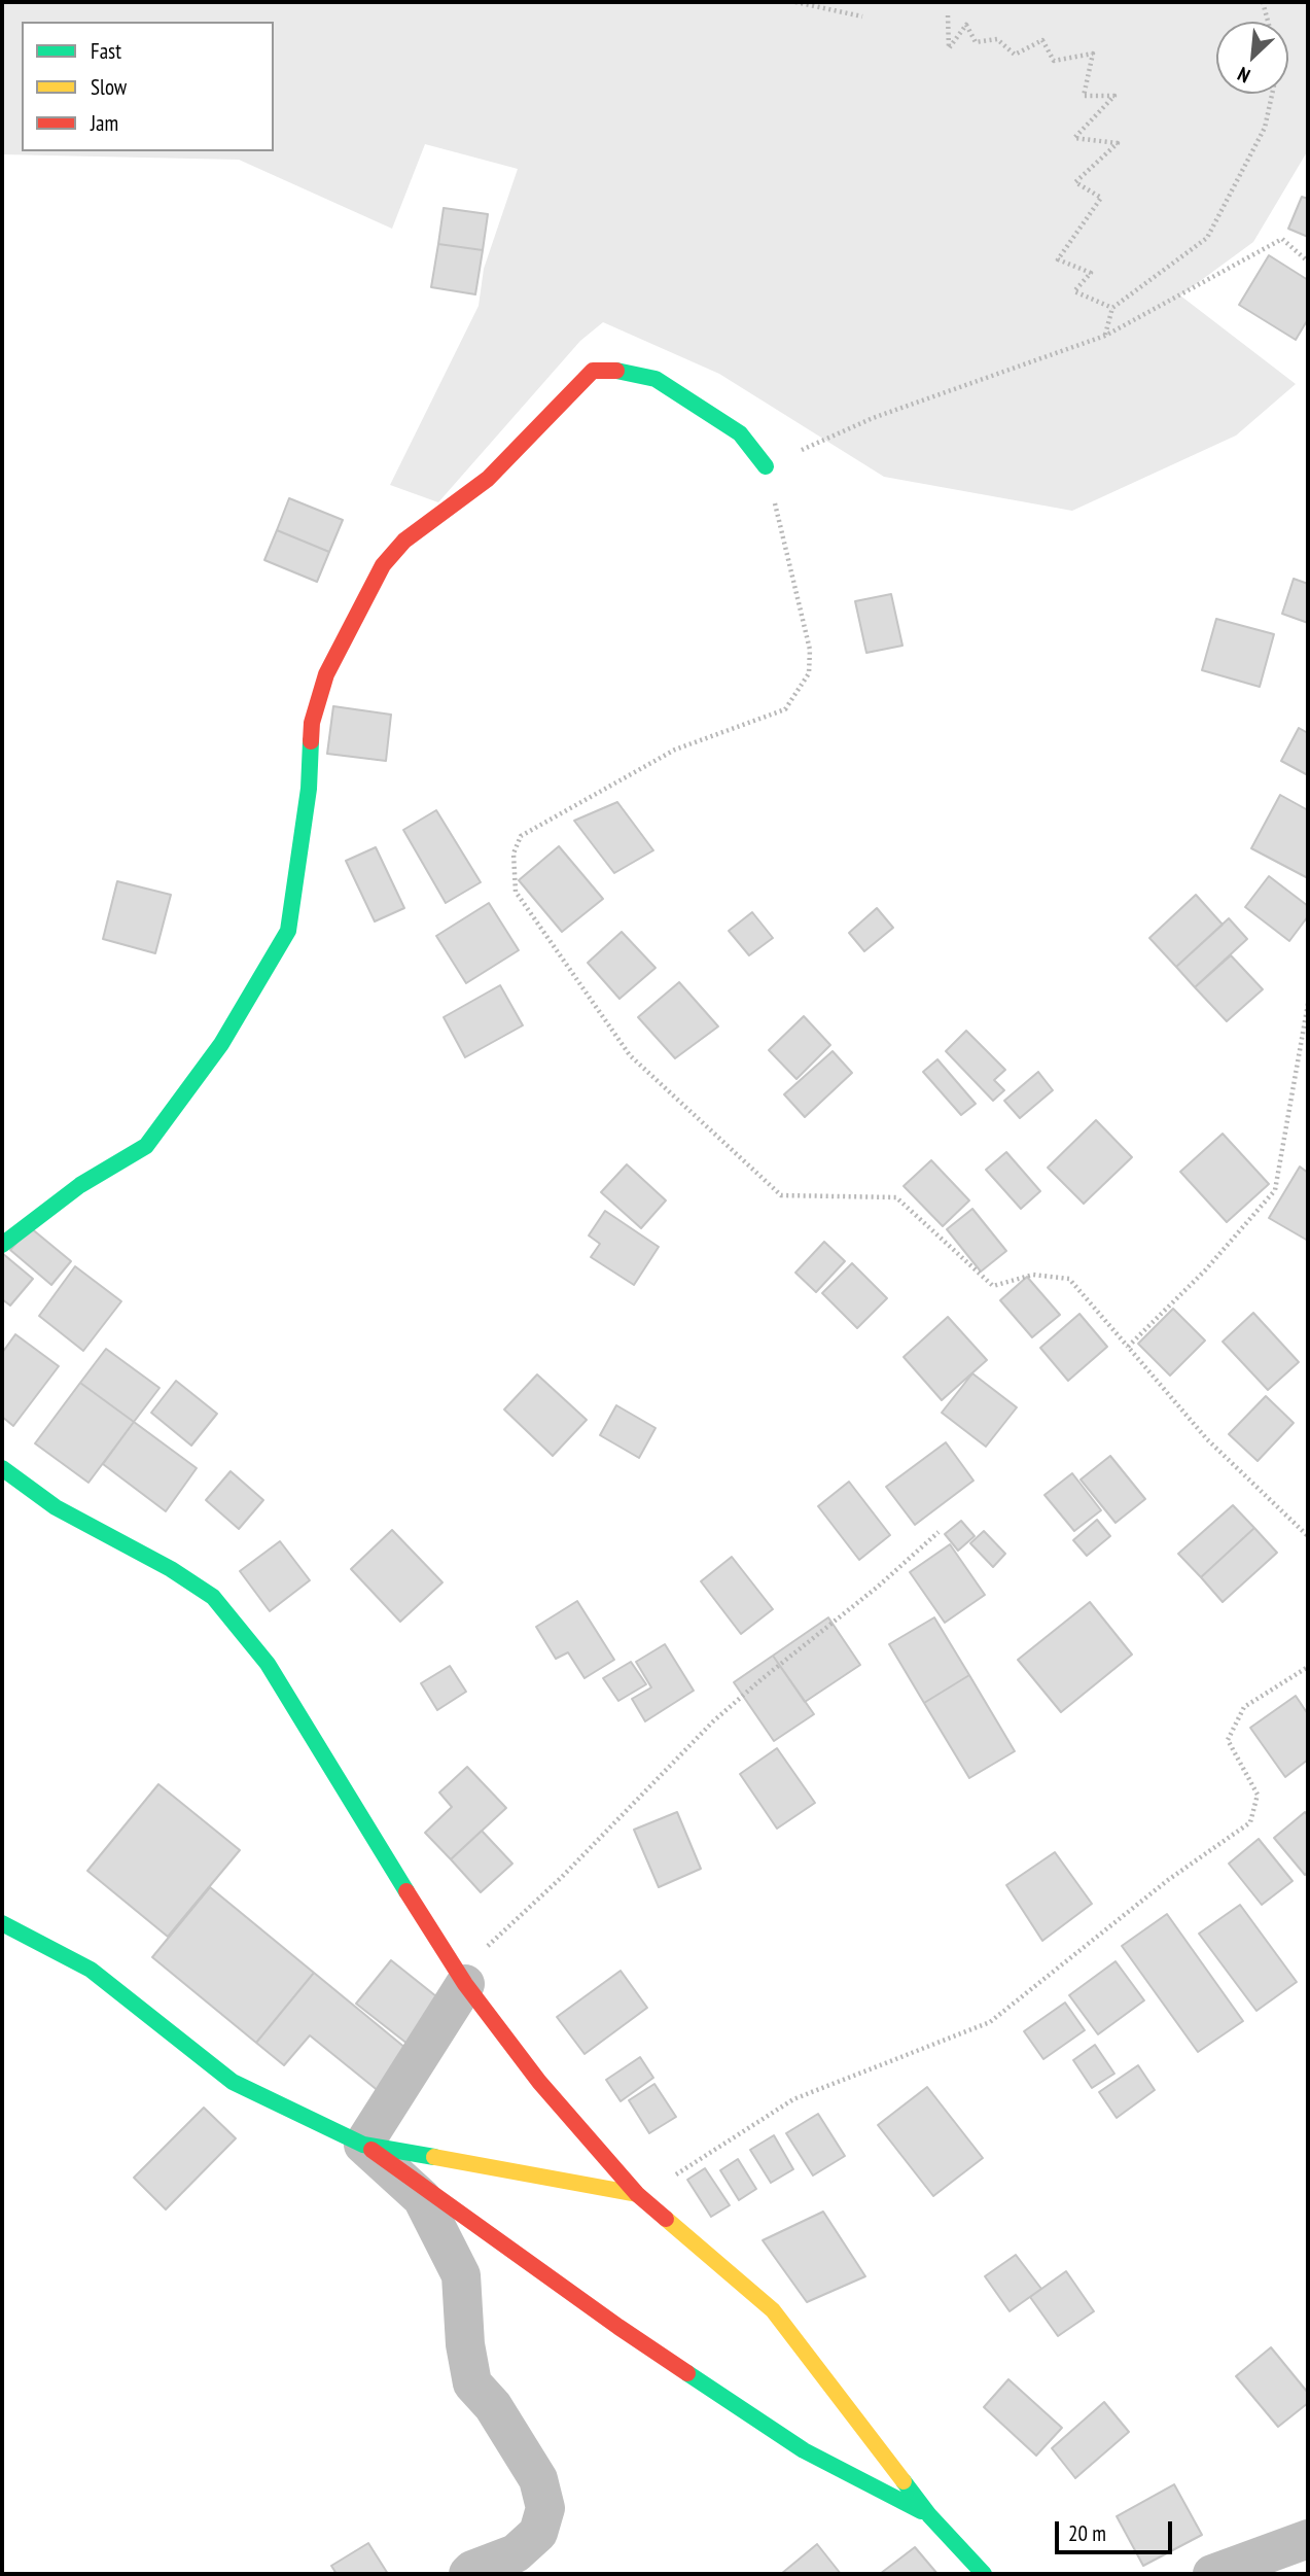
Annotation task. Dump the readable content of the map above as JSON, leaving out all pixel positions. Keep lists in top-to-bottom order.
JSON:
{
  "legend": ["Fast", "Slow", "Jam"],
  "scale_bar": "20 m",
  "north": "bottom left"
}
